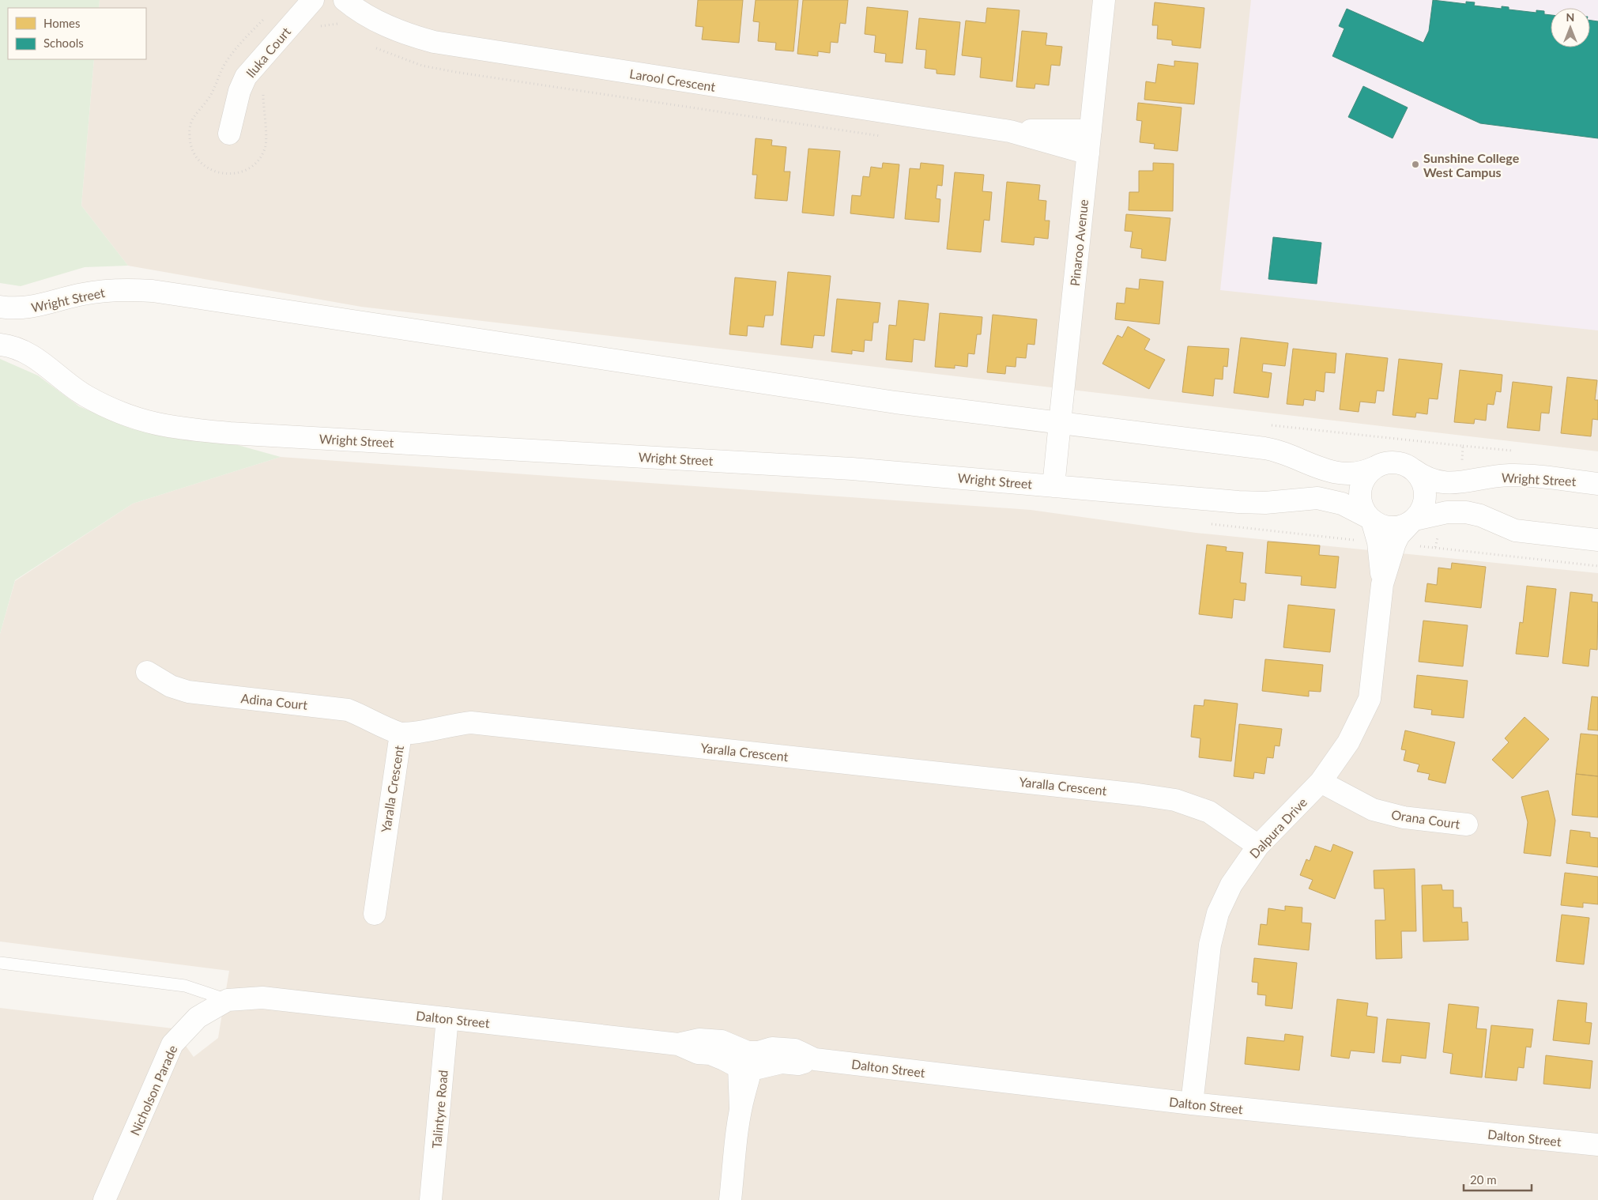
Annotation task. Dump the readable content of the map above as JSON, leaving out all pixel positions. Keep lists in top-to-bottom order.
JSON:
{
  "streets": {
    "street": [
      "Iluka Court",
      "Larool Crescent",
      "Pinaroo Avenue",
      "Wright Street",
      "Adina Court",
      "Yaralla Crescent",
      "Orana Court",
      "Dalpura Drive",
      "Dalton Street",
      "Nicholson Parade",
      "Talintyre Road"
    ]
  },
  "crossings": [
    ["Larool Crescent", "Pinaroo Avenue"],
    ["Pinaroo Avenue", "Wright Street"],
    ["Wright Street", "Dalpura Drive"],
    ["Adina Court", "Yaralla Crescent"],
    ["Yaralla Crescent", "Dalpura Drive"],
    ["Orana Court", "Dalpura Drive"],
    ["Dalpura Drive", "Dalton Street"],
    ["Dalton Street", "Nicholson Parade"],
    ["Dalton Street", "Talintyre Road"]
  ],
  "places": ["Sunshine College West Campus"],
  "legend": ["Homes", "Schools"],
  "scale_bar": "20 m",
  "north": "top"
}
